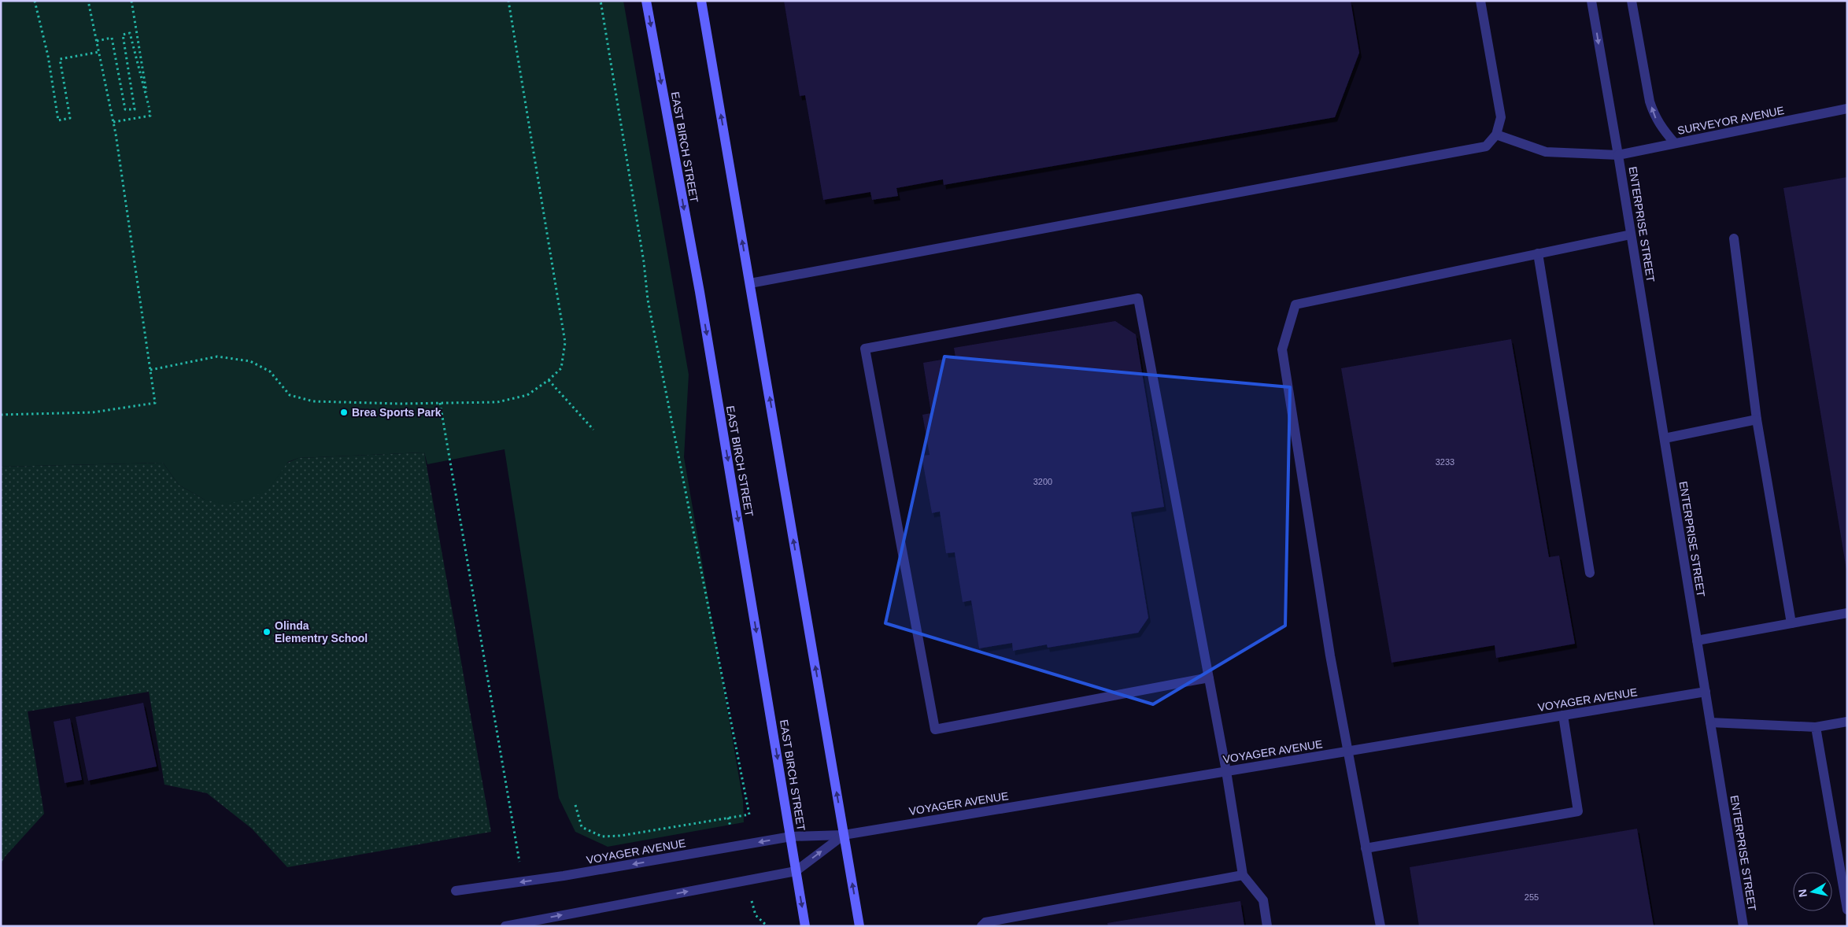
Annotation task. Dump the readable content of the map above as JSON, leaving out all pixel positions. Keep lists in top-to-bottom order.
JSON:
{
  "streets": {
    "street": [
      "SURVEYOR AVENUE",
      "EAST BIRCH STREET",
      "ENTERPRISE STREET",
      "VOYAGER AVENUE"
    ]
  },
  "crossings": [
    ["SURVEYOR AVENUE", "ENTERPRISE STREET"],
    ["EAST BIRCH STREET", "VOYAGER AVENUE"],
    ["ENTERPRISE STREET", "VOYAGER AVENUE"]
  ],
  "places": ["Brea Sports Park", "Olinda Elementry School"],
  "house_numbers": ["3233", "3200", "255"],
  "north": "left"
}
